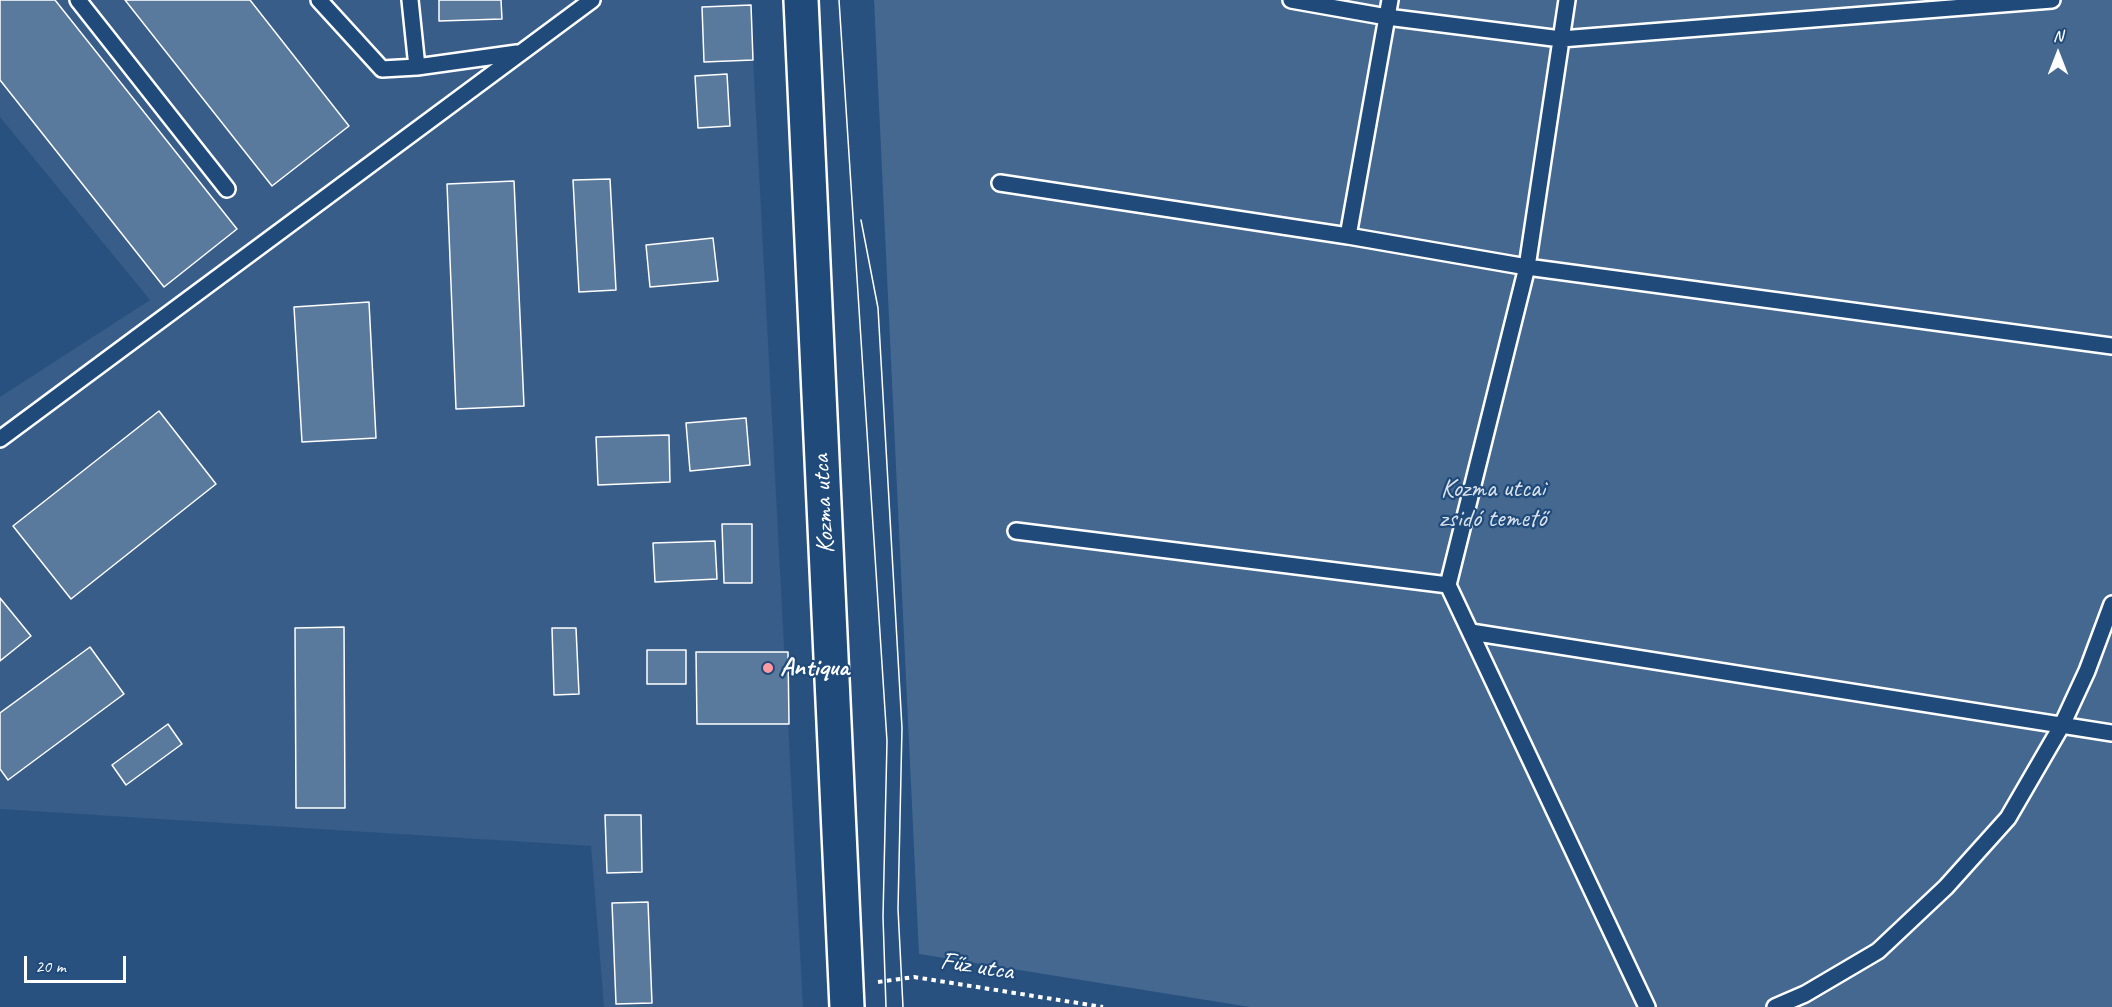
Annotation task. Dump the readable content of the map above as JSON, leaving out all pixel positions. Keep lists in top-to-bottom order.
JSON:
{
  "streets": {
    "street": ["Kozma utca"],
    "path": ["Fűz utca"]
  },
  "crossings": [
    ["Kozma utca", "Fűz utca"]
  ],
  "parks": ["Kozma utcai zsidó temető"],
  "places": ["Antiqua"],
  "scale_bar": "20 m",
  "north": "top"
}
